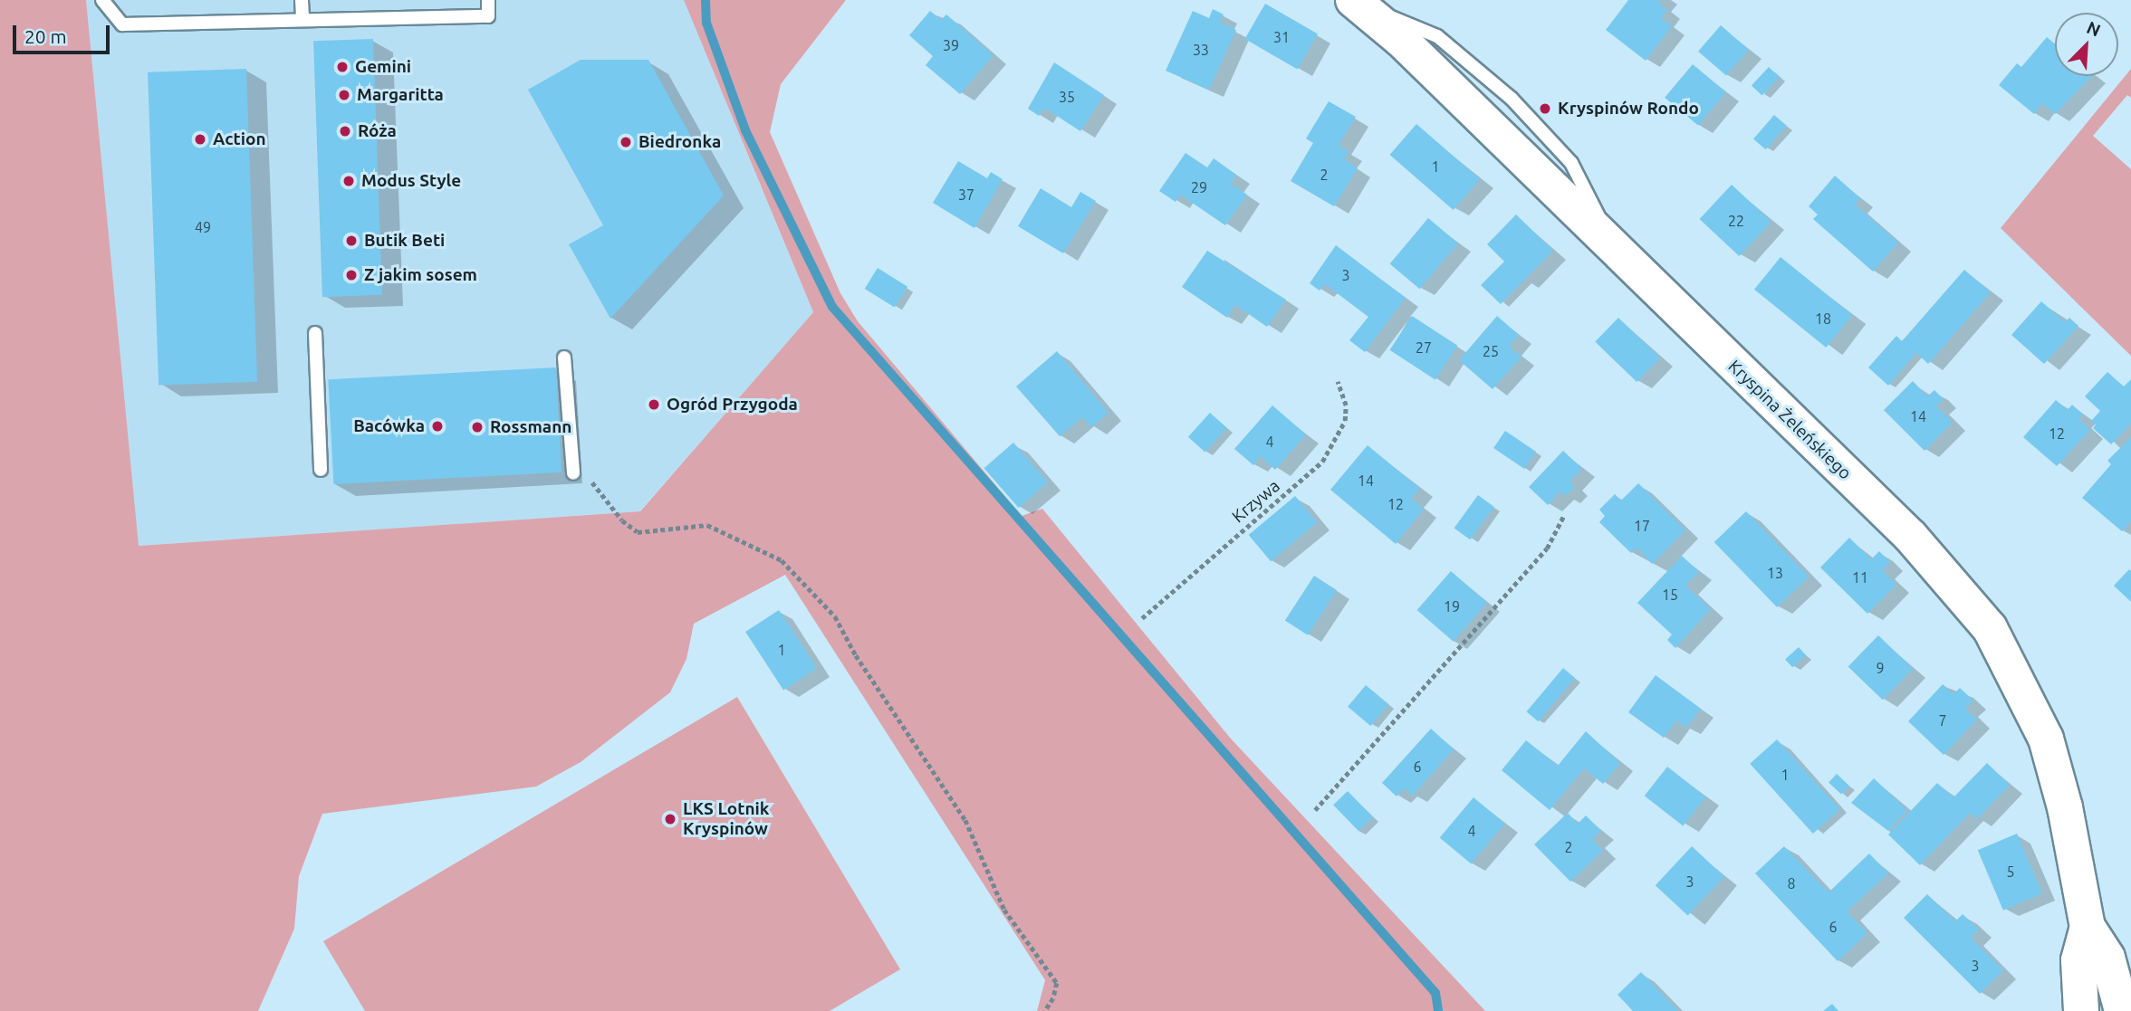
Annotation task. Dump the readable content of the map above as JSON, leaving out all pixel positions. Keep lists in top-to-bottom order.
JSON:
{
  "streets": {
    "main road": ["Kryspina Żeleńskiego"],
    "path": ["Krzywa"]
  },
  "places": [
    "Gemini",
    "Margaritta",
    "Kryspinów Rondo",
    "Róża",
    "Action",
    "Biedronka",
    "Modus Style",
    "Butik Beti",
    "Z jakim sosem",
    "Ogród Przygoda",
    "Bacówka",
    "Rossmann",
    "LKS Lotnik Kryspinów"
  ],
  "house_numbers": [
    "31",
    "39",
    "33",
    "35",
    "1",
    "2",
    "29",
    "37",
    "22",
    "49",
    "3",
    "18",
    "27",
    "25",
    "14",
    "12",
    "4",
    "14",
    "12",
    "17",
    "13",
    "11",
    "15",
    "19",
    "1",
    "9",
    "7",
    "6",
    "1",
    "4",
    "2",
    "5",
    "3",
    "8",
    "6",
    "3"
  ],
  "scale_bar": "20 m",
  "north": "top right"
}
